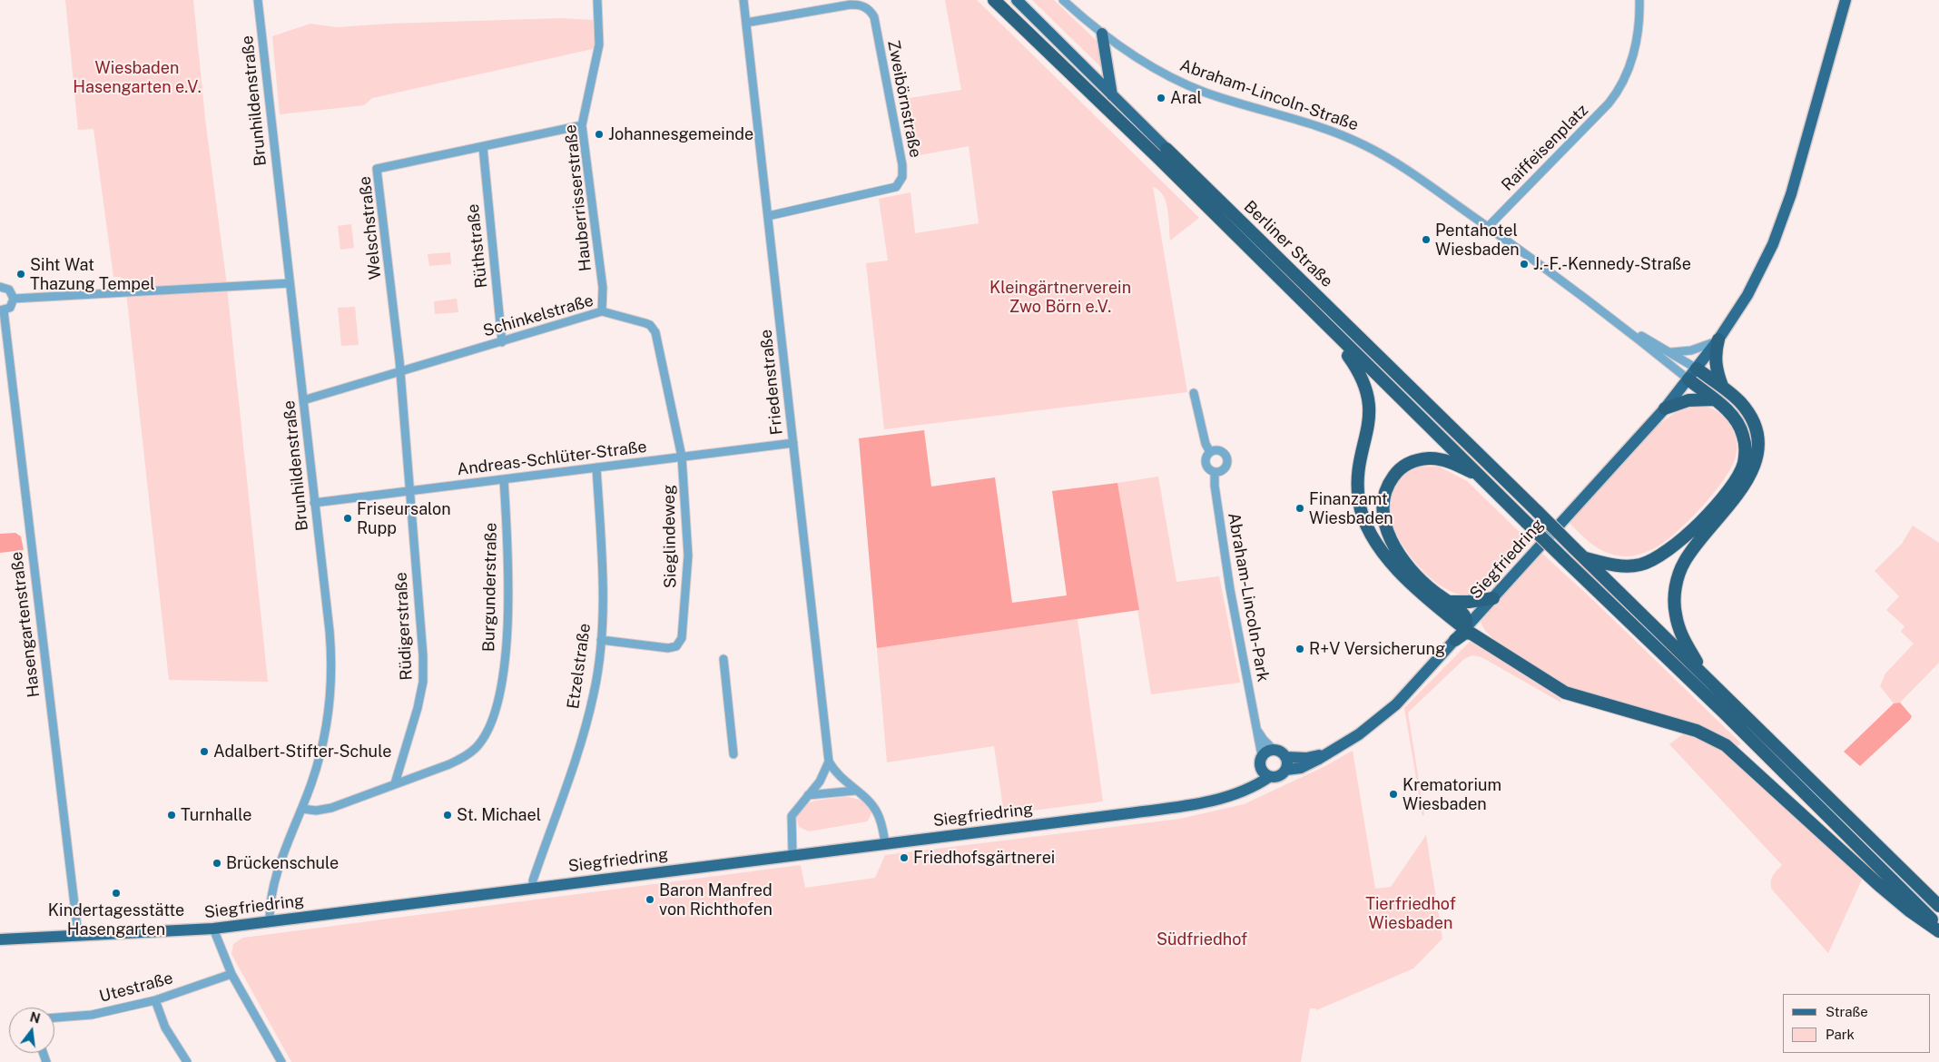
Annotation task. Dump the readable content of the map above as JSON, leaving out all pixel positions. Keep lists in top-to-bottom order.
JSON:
{
  "streets": {
    "highway": ["Berliner Straße"],
    "main road": ["Siegfriedring"],
    "street": [
      "Abraham-Lincoln-Straße",
      "Zweibörnstraße",
      "Brunhildenstraße",
      "Raiffeisenplatz",
      "Hauberrisserstraße",
      "Welschstraße",
      "Rüthstraße",
      "Schinkelstraße",
      "Friedenstraße",
      "Andreas-Schlüter-Straße",
      "Sieglindeweg",
      "Burgunderstraße",
      "Abraham-Lincoln-Park",
      "Hasengartenstraße",
      "Rüdigerstraße",
      "Etzelstraße",
      "Utestraße"
    ]
  },
  "crossings": [
    ["Abraham-Lincoln-Straße", "Raiffeisenplatz"],
    ["Abraham-Lincoln-Straße", "Siegfriedring"],
    ["Zweibörnstraße", "Friedenstraße"],
    ["Brunhildenstraße", "Schinkelstraße"],
    ["Brunhildenstraße", "Andreas-Schlüter-Straße"],
    ["Brunhildenstraße", "Siegfriedring"],
    ["Brunhildenstraße", "Burgunderstraße"],
    ["Hauberrisserstraße", "Welschstraße"],
    ["Hauberrisserstraße", "Schinkelstraße"],
    ["Welschstraße", "Rüthstraße"],
    ["Welschstraße", "Schinkelstraße"],
    ["Welschstraße", "Andreas-Schlüter-Straße"],
    ["Welschstraße", "Rüdigerstraße"],
    ["Rüthstraße", "Schinkelstraße"],
    ["Schinkelstraße", "Andreas-Schlüter-Straße"],
    ["Schinkelstraße", "Sieglindeweg"],
    ["Friedenstraße", "Andreas-Schlüter-Straße"],
    ["Andreas-Schlüter-Straße", "Sieglindeweg"],
    ["Andreas-Schlüter-Straße", "Burgunderstraße"],
    ["Andreas-Schlüter-Straße", "Rüdigerstraße"],
    ["Andreas-Schlüter-Straße", "Etzelstraße"],
    ["Sieglindeweg", "Etzelstraße"],
    ["Siegfriedring", "Abraham-Lincoln-Park"],
    ["Siegfriedring", "Hasengartenstraße"],
    ["Siegfriedring", "Etzelstraße"],
    ["Burgunderstraße", "Rüdigerstraße"]
  ],
  "parks": [
    "Wiesbaden Hasengarten e.V.",
    "Kleingärtnerverein Zwo Börn e.V.",
    "Tierfriedhof Wiesbaden",
    "Südfriedhof"
  ],
  "places": [
    "Aral",
    "Johannesgemeinde",
    "Pentahotel Wiesbaden",
    "J.-F.-Kennedy-Straße",
    "Siht Wat Thazung Tempel",
    "Finanzamt Wiesbaden",
    "Friseursalon Rupp",
    "R+V Versicherung",
    "Adalbert-Stifter-Schule",
    "Krematorium Wiesbaden",
    "Turnhalle",
    "St. Michael",
    "Friedhofsgärtnerei",
    "Brückenschule",
    "Kindertagesstätte Hasengarten",
    "Baron Manfred von Richthofen"
  ],
  "legend": ["Straße", "Park"],
  "north": "top"
}
